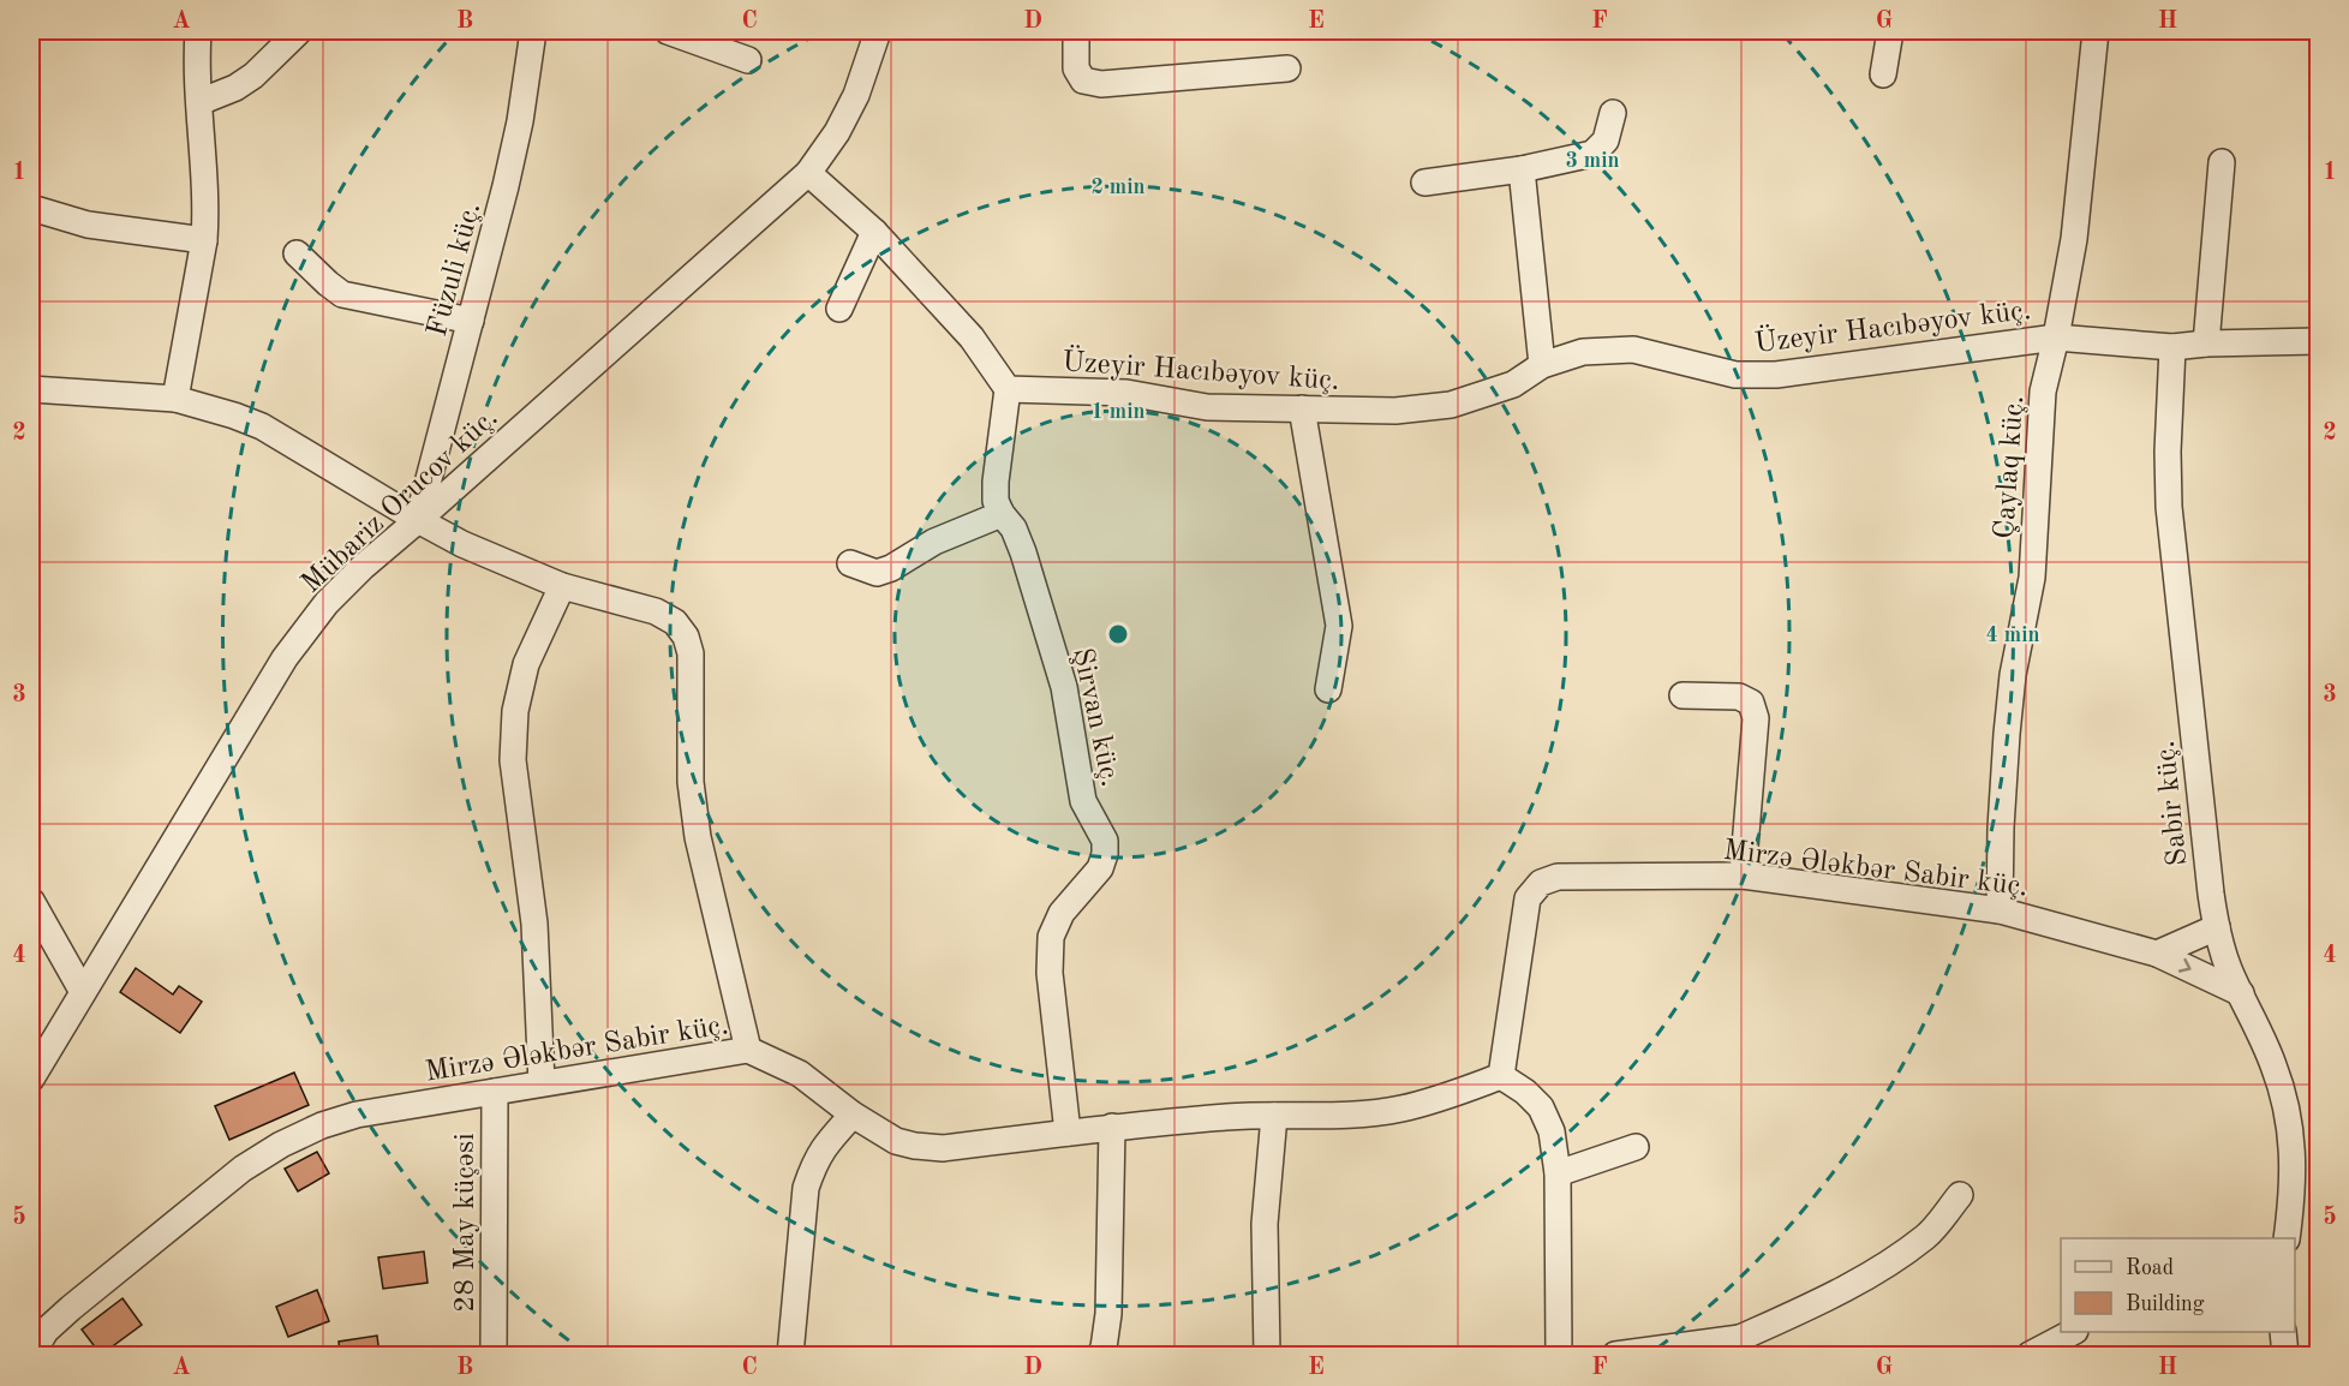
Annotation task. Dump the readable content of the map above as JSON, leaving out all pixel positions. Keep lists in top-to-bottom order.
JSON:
{
  "streets": {
    "street": [
      "Füzuli küç.",
      "Üzeyir Hacıbəyov küç.",
      "Çaylaq küç.",
      "Mübariz Orucov küç.",
      "Şirvan küç.",
      "Sabir küç.",
      "Mirzə Ələkbər Sabir küç.",
      "28 May küçəsi"
    ]
  },
  "crossings": [
    ["Füzuli küç.", "Mübariz Orucov küç."],
    ["Üzeyir Hacıbəyov küç.", "Çaylaq küç."],
    ["Üzeyir Hacıbəyov küç.", "Şirvan küç."],
    ["Üzeyir Hacıbəyov küç.", "Sabir küç."],
    ["Çaylaq küç.", "Mirzə Ələkbər Sabir küç."],
    ["Şirvan küç.", "Mirzə Ələkbər Sabir küç."],
    ["Sabir küç.", "Mirzə Ələkbər Sabir küç."],
    ["Mirzə Ələkbər Sabir küç.", "28 May küçəsi"]
  ],
  "legend": ["Road", "Building"],
  "grid": {
    "columns": [
      "A",
      "B",
      "C",
      "D",
      "E",
      "F",
      "G",
      "H"
    ],
    "rows": [
      "1",
      "2",
      "3",
      "4",
      "5"
    ]
  },
  "rings": [
    "3 min",
    "2 min",
    "1 min",
    "4 min"
  ]
}
